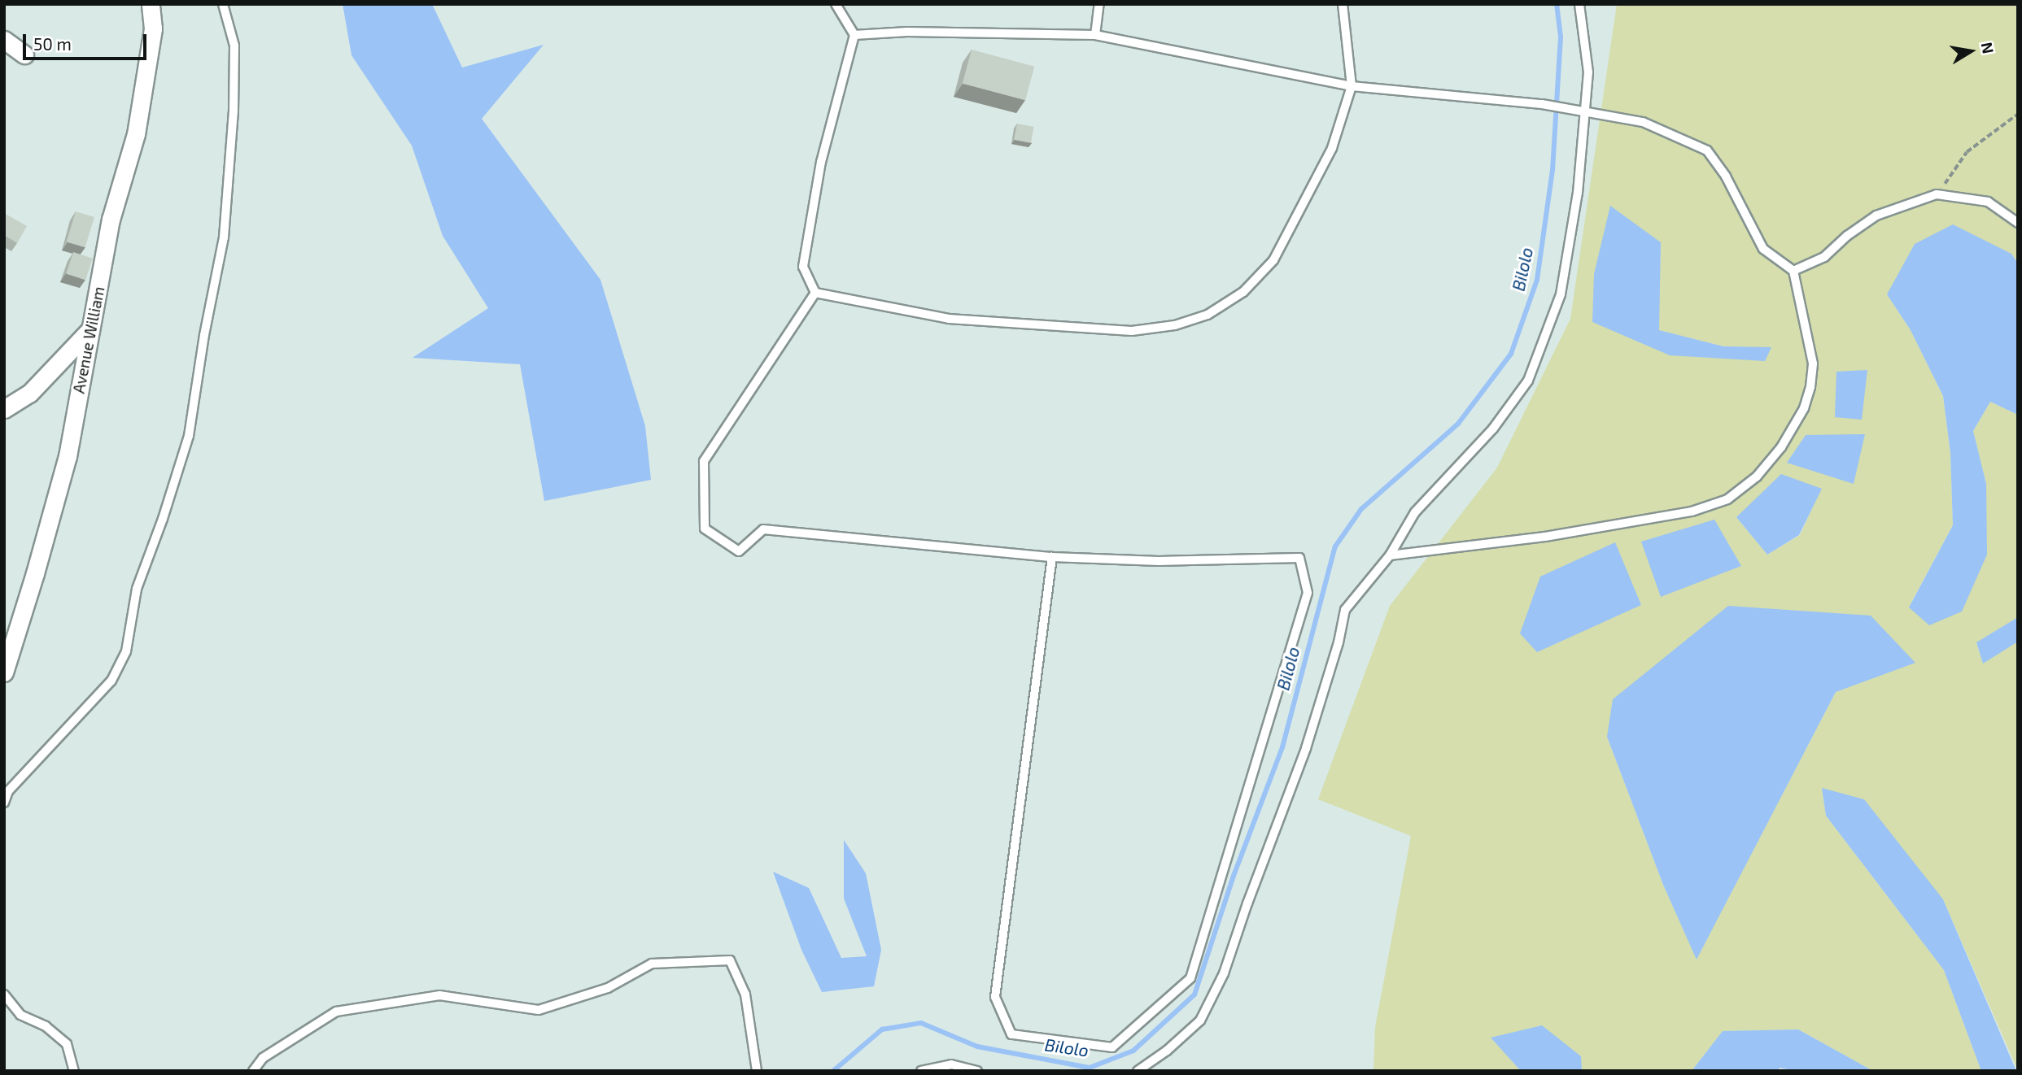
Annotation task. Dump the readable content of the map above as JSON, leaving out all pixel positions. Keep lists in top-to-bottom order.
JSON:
{
  "streets": {
    "street": ["Avenue William"]
  },
  "water": ["Bilolo"],
  "scale_bar": "50 m",
  "north": "right"
}
